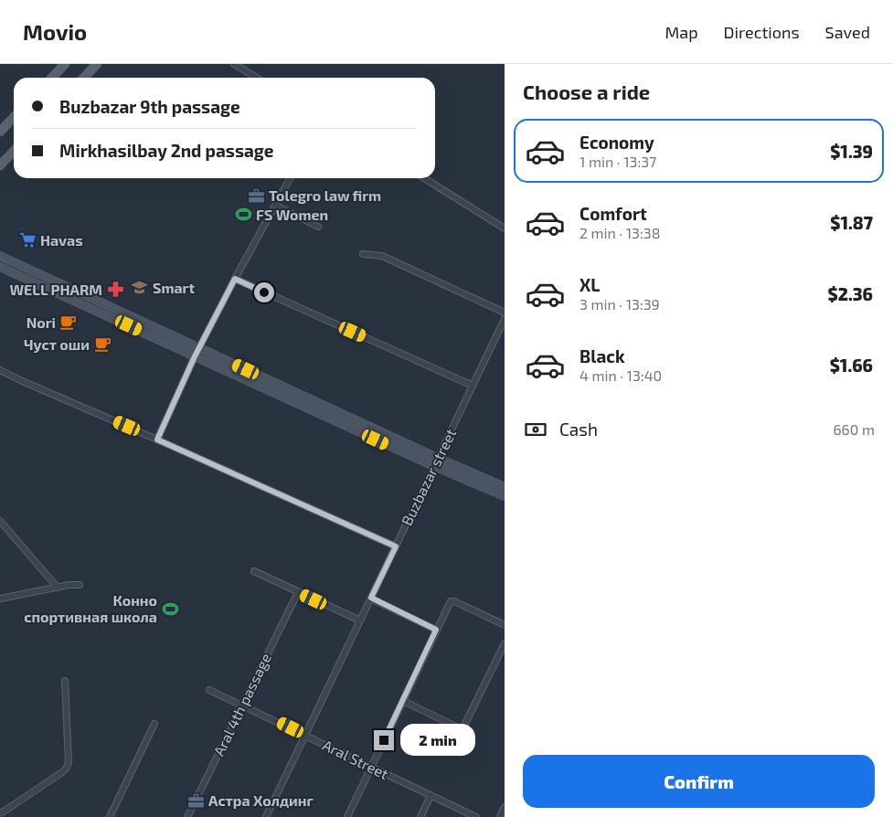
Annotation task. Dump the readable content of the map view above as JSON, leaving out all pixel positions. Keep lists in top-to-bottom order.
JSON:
{
  "streets": {
    "street": ["Buzbazar street", "Aral 4th passage", "Aral Street"]
  },
  "crossings": [
    ["Buzbazar street", "Aral Street"],
    ["Aral 4th passage", "Aral Street"]
  ],
  "places": {
    "office": ["Tolegro law firm", "Астра Холдинг"],
    "sports": ["FS Women", "Конно спортивная школа"],
    "supermarket": ["Havas"],
    "school or university": ["Smart"],
    "pharmacy": ["WELL PHARM"],
    "cafe": ["Nori", "Чуст оши"]
  },
  "page": {
    "header": "Movio",
    "nav": ["Map", "Directions", "Saved"],
    "heading": "Choose a ride",
    "banner": ["Buzbazar 9th passage", "Mirkhasilbay 2nd passage"],
    "list": [
      {
        "name": "Economy",
        "note": "1 min · 13:37",
        "value": "$1.39"
      },
      {
        "name": "Comfort",
        "note": "2 min · 13:38",
        "value": "$1.87"
      },
      {
        "name": "XL",
        "note": "3 min · 13:39",
        "value": "$2.36"
      },
      {
        "name": "Black",
        "note": "4 min · 13:40",
        "value": "$1.66"
      }
    ],
    "pay": ["Cash", "660 m"],
    "bubble": "2 min",
    "buttons": "Confirm"
  }
}
